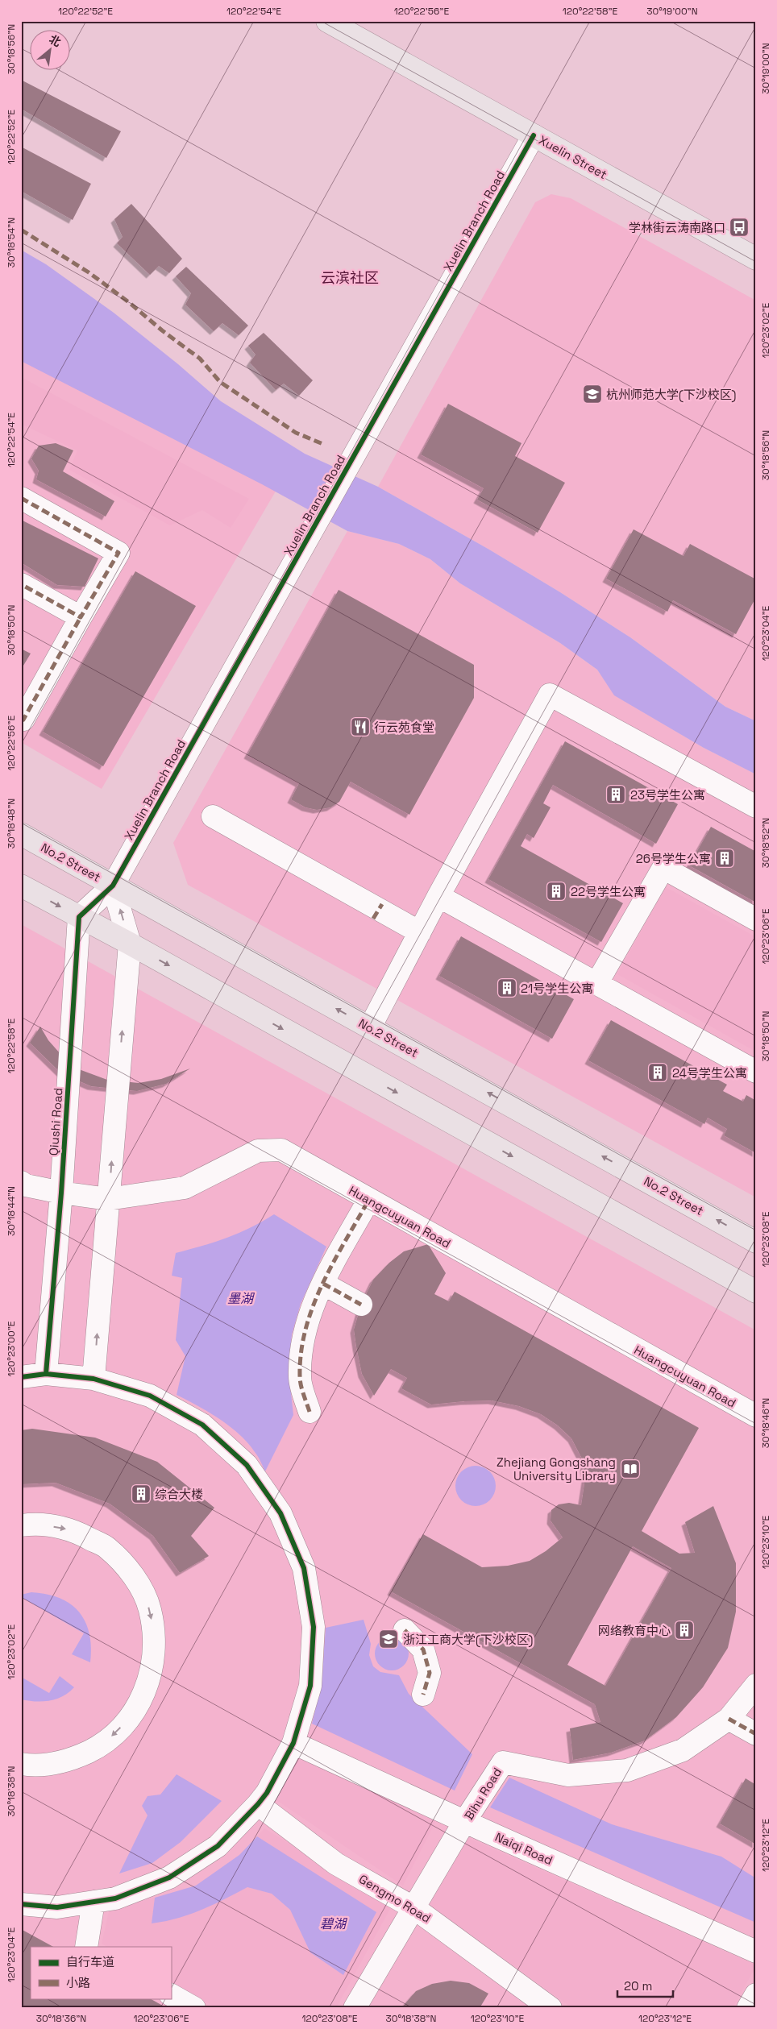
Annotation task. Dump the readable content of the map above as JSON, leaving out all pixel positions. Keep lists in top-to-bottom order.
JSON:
{
  "streets": {
    "main road": ["Xuelin Street", "No.2 Street"],
    "street": [
      "Xuelin Branch Road",
      "Qiushi Road",
      "Huangcuyuan Road",
      "Bihu Road",
      "Naiqi Road",
      "Gengmo Road"
    ]
  },
  "crossings": [
    ["Xuelin Street", "Xuelin Branch Road"],
    ["Xuelin Branch Road", "No.2 Street"],
    ["Qiushi Road", "Huangcuyuan Road"],
    ["Bihu Road", "Naiqi Road"],
    ["Bihu Road", "Gengmo Road"]
  ],
  "districts": ["云滨社区"],
  "water": ["墨湖", "碧湖"],
  "places": {
    "bus stop": ["学林街云涛南路口"],
    "school or university": ["杭州师范大学(下沙校区)", "浙江工商大学(下沙校区)"],
    "restaurant": ["行云苑食堂"],
    "building": [
      "23号学生公寓",
      "26号学生公寓",
      "22号学生公寓",
      "21号学生公寓",
      "24号学生公寓",
      "综合大楼",
      "网络教育中心"
    ],
    "library": ["Zhejiang Gongshang University Library"]
  },
  "legend": ["自行车道", "小路"],
  "scale_bar": "20 m",
  "north": "top right",
  "coordinates": [
    "120°22'52\"E",
    "120°22'54\"E",
    "120°22'56\"E",
    "120°22'58\"E",
    "30°19'00\"N",
    "30°18'56\"N",
    "30°18'54\"N",
    "120°23'02\"E",
    "30°18'50\"N",
    "120°23'04\"E",
    "30°18'48\"N",
    "30°18'52\"N",
    "120°23'06\"E",
    "30°18'44\"N",
    "120°23'08\"E",
    "120°23'00\"E",
    "30°18'46\"N",
    "120°23'10\"E",
    "30°18'38\"N",
    "120°23'12\"E",
    "30°18'36\"N"
  ]
}
